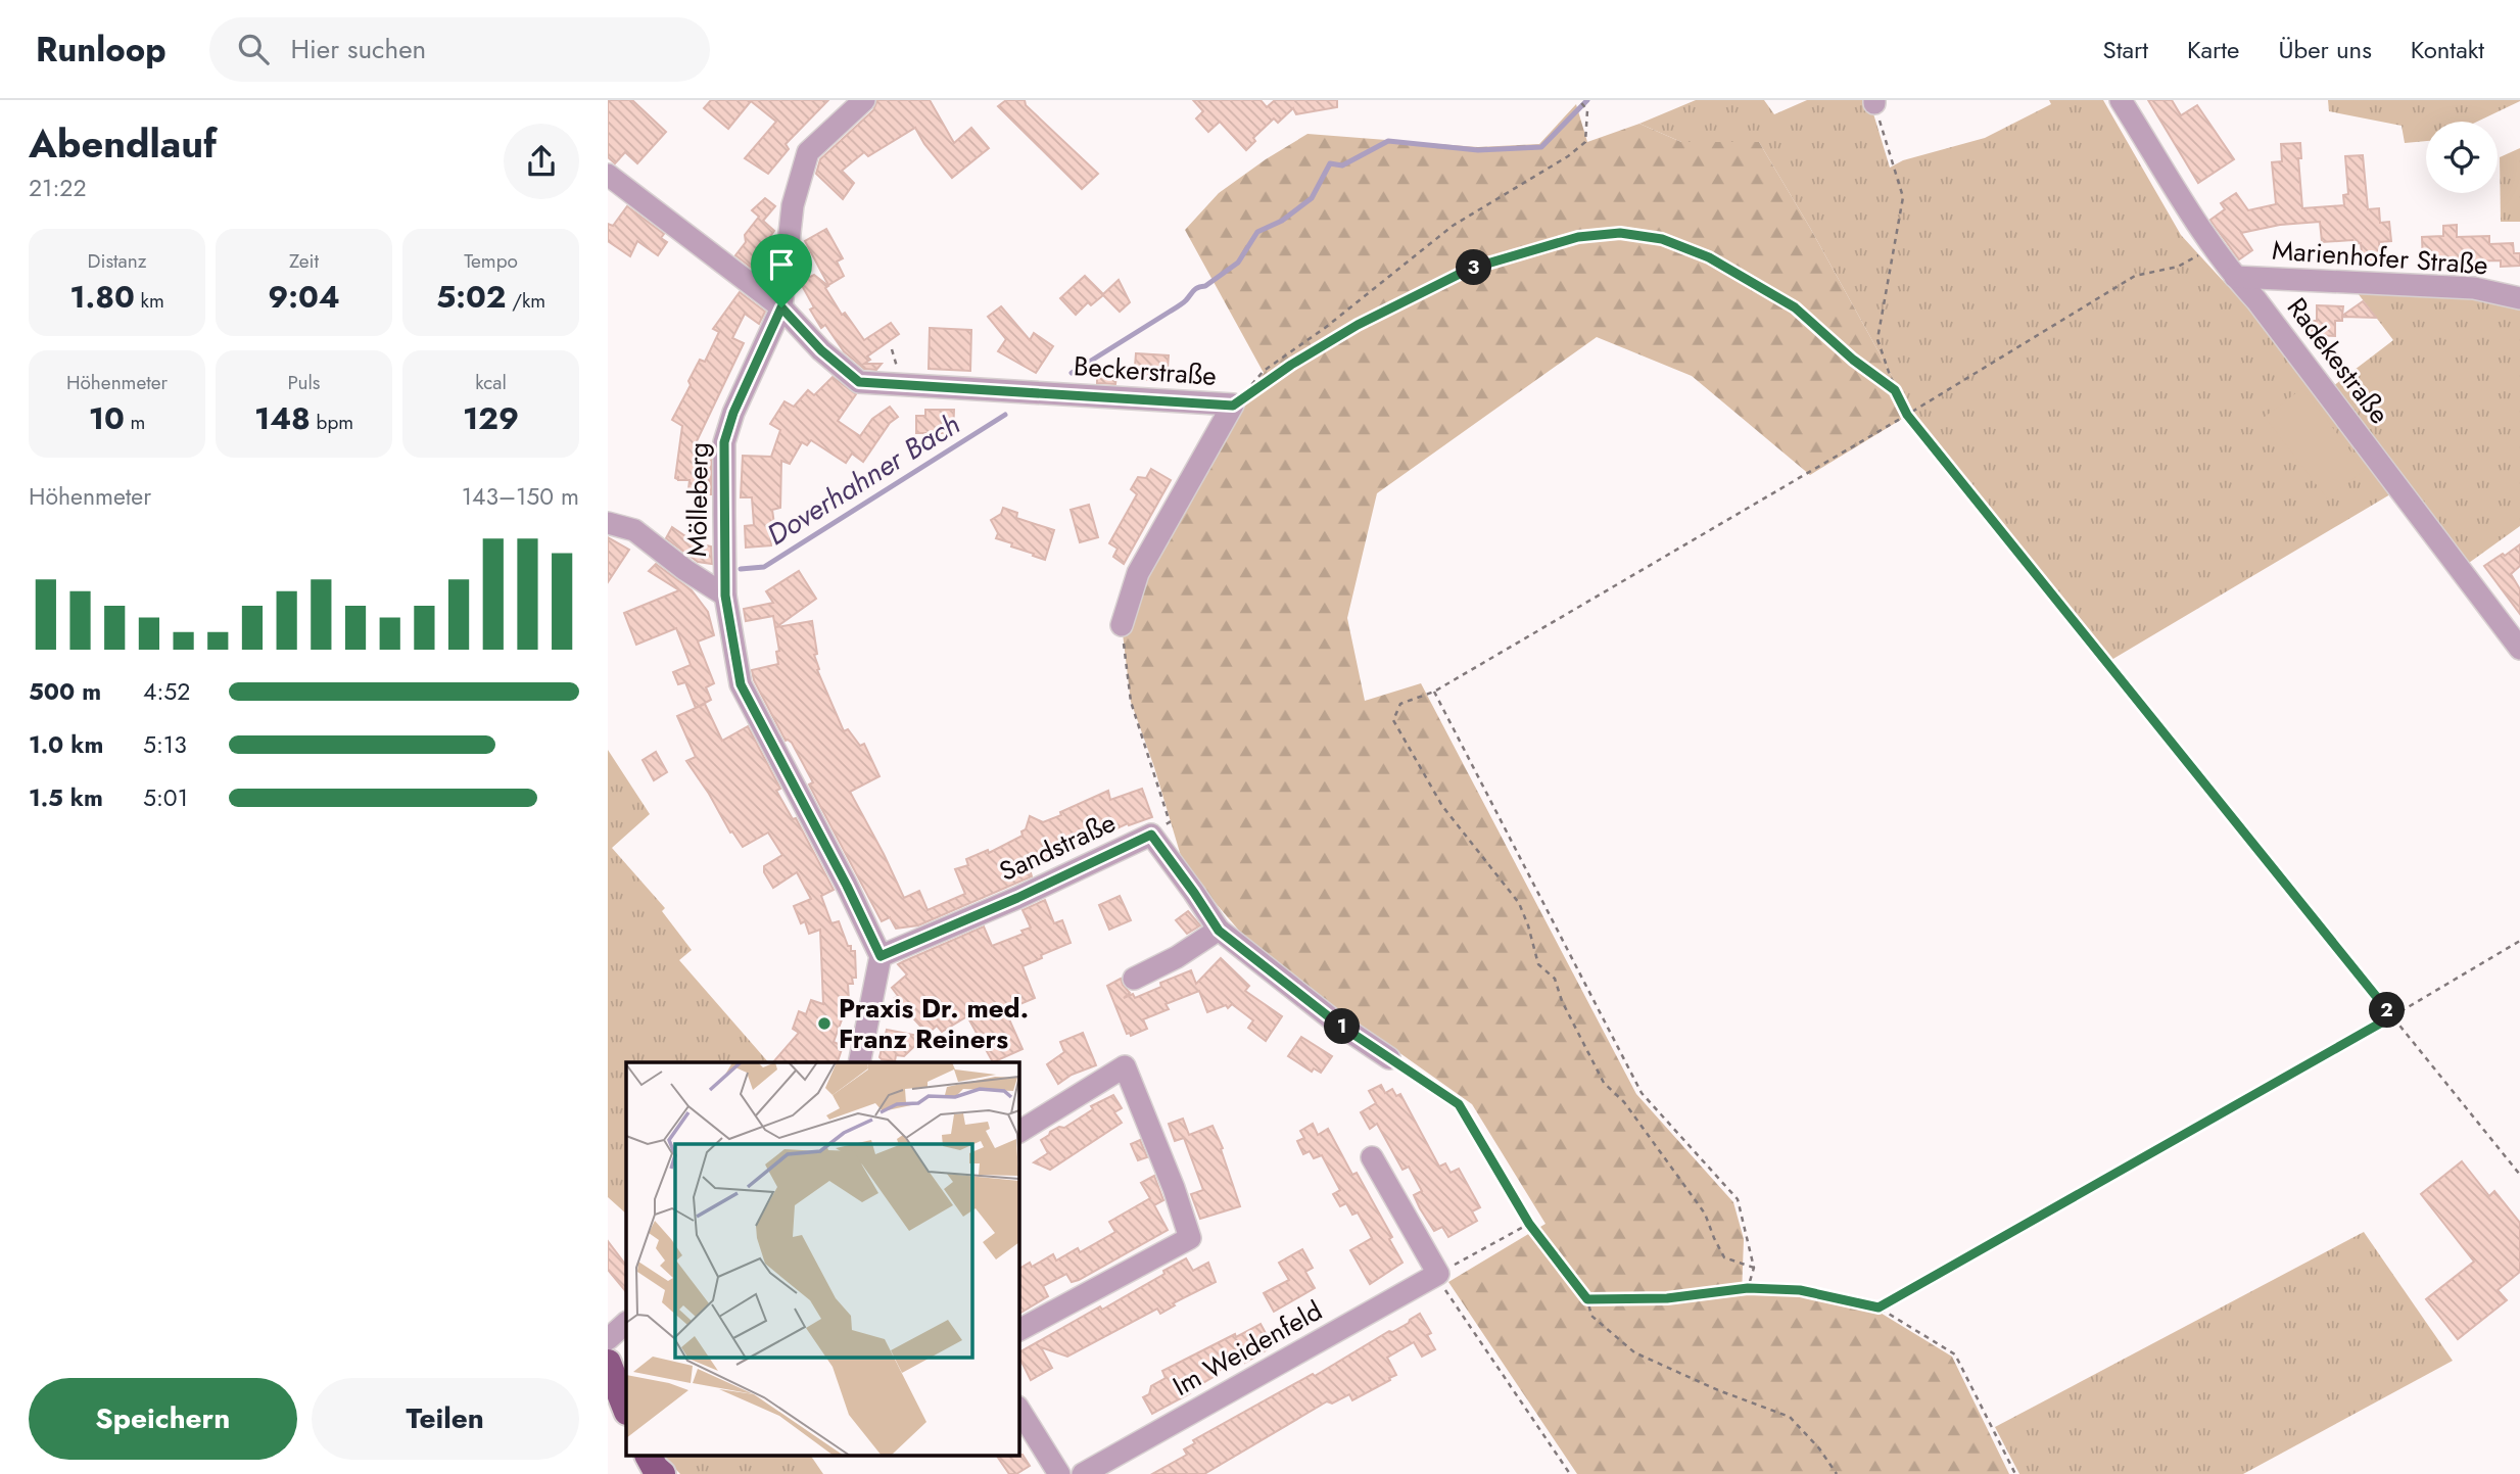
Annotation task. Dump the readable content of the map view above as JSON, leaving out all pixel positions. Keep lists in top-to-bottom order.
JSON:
{
  "streets": {
    "street": [
      "Marienhofer Straße",
      "Radekestraße",
      "Beckerstraße",
      "Mölleberg",
      "Sandstraße",
      "Im Weidenfeld"
    ]
  },
  "crossings": [
    ["Marienhofer Straße", "Radekestraße"],
    ["Beckerstraße", "Mölleberg"],
    ["Mölleberg", "Sandstraße"]
  ],
  "water": ["Doverhahner Bach"],
  "places": ["Praxis Dr. med. Franz Reiners"],
  "page": {
    "header": "Runloop",
    "search": "Hier suchen",
    "nav": [
      "Start",
      "Karte",
      "Über uns",
      "Kontakt"
    ],
    "heading": ["Abendlauf", "21:22"],
    "stats": [
      ["Distanz", "1.80 km"],
      ["Zeit", "9:04"],
      ["Tempo", "5:02 /km"],
      ["Höhenmeter", "10 m"],
      ["Puls", "148 bpm"],
      ["kcal", "129"]
    ],
    "pins": ["3", "2", "1"],
    "chart": ["Höhenmeter", "143–150 m"],
    "list": [
      {
        "name": "500 m",
        "note": "4:52"
      },
      {
        "name": "1.0 km",
        "note": "5:13"
      },
      {
        "name": "1.5 km",
        "note": "5:01"
      }
    ],
    "buttons": ["Speichern", "Teilen"]
  }
}
